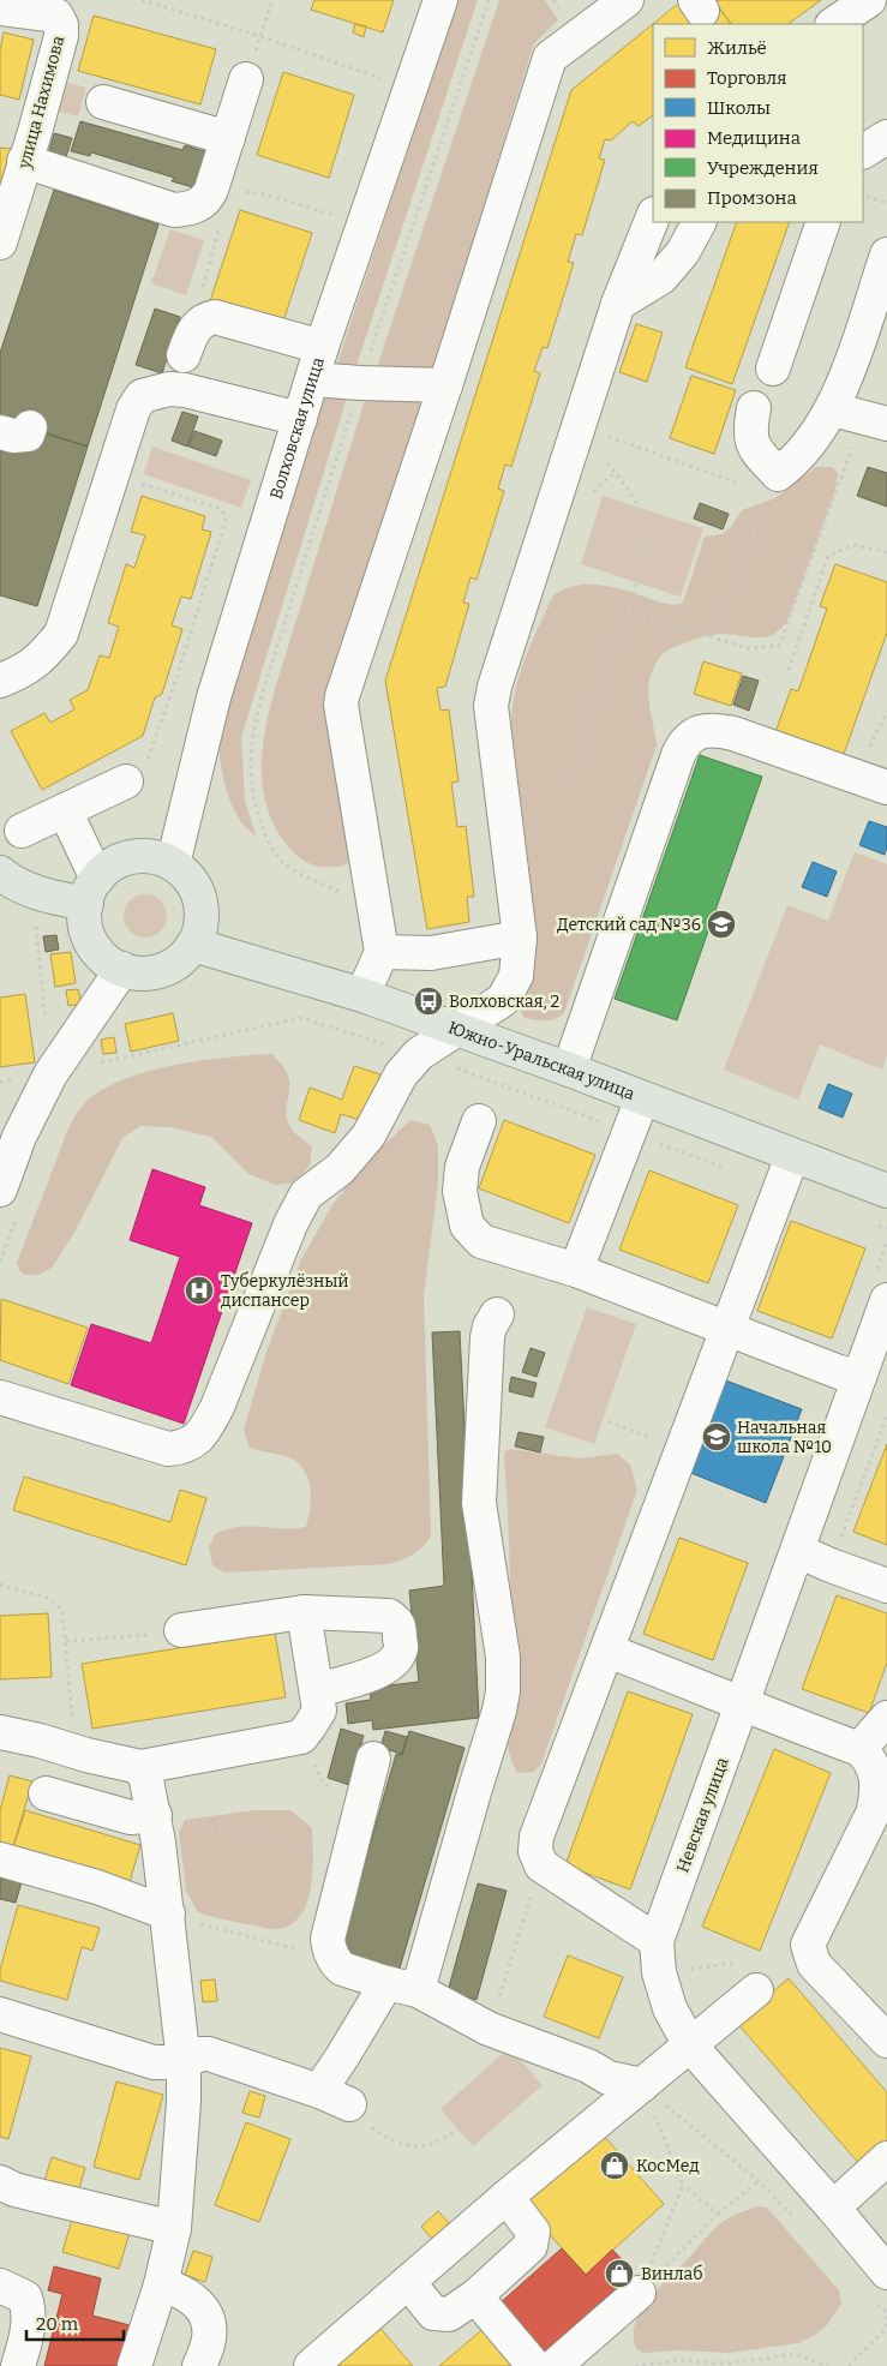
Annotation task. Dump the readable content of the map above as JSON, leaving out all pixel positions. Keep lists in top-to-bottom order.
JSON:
{
  "streets": {
    "main road": ["Южно-Уральская улица"],
    "street": ["улица Нахимова", "Волховская улица", "Невская улица"]
  },
  "crossings": [
    ["Волховская улица", "Южно-Уральская улица"]
  ],
  "places": {
    "school or university": ["Детский сад №36", "Начальная школа №10"],
    "bus stop": ["Волховская, 2"],
    "hospital": ["Туберкулёзный диспансер"],
    "shop": ["КосМед", "Винлаб"]
  },
  "legend": [
    "Жильё",
    "Торговля",
    "Школы",
    "Медицина",
    "Учреждения",
    "Промзона"
  ],
  "scale_bar": "20 m"
}
